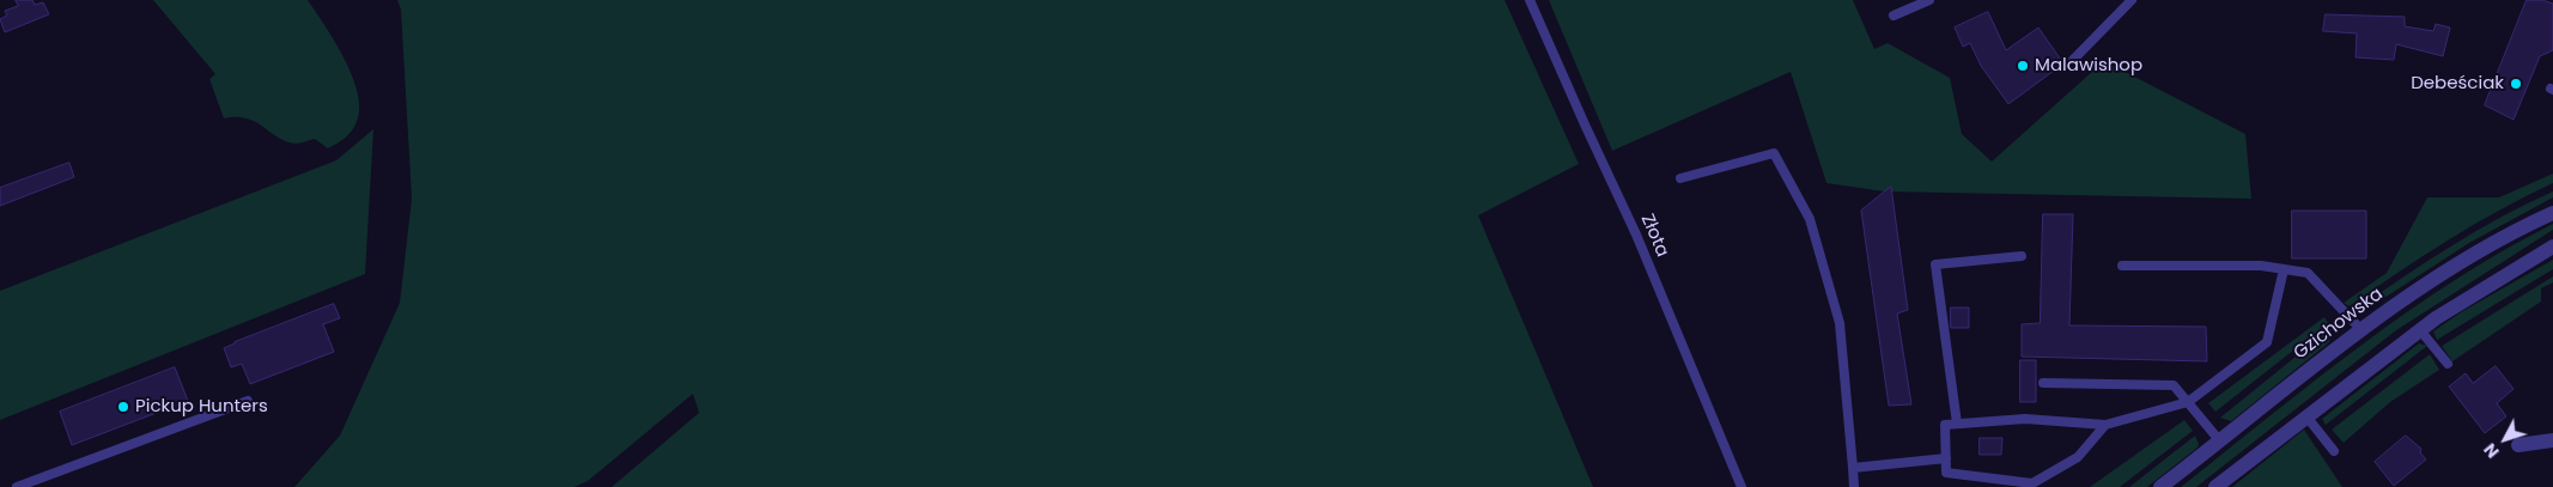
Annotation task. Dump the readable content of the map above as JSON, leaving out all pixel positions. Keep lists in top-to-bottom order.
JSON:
{
  "streets": {
    "street": ["Gzichowska"],
    "lane": ["Złota"]
  },
  "places": ["Malawishop", "Debeściak", "Pickup Hunters"],
  "north": "bottom left"
}
